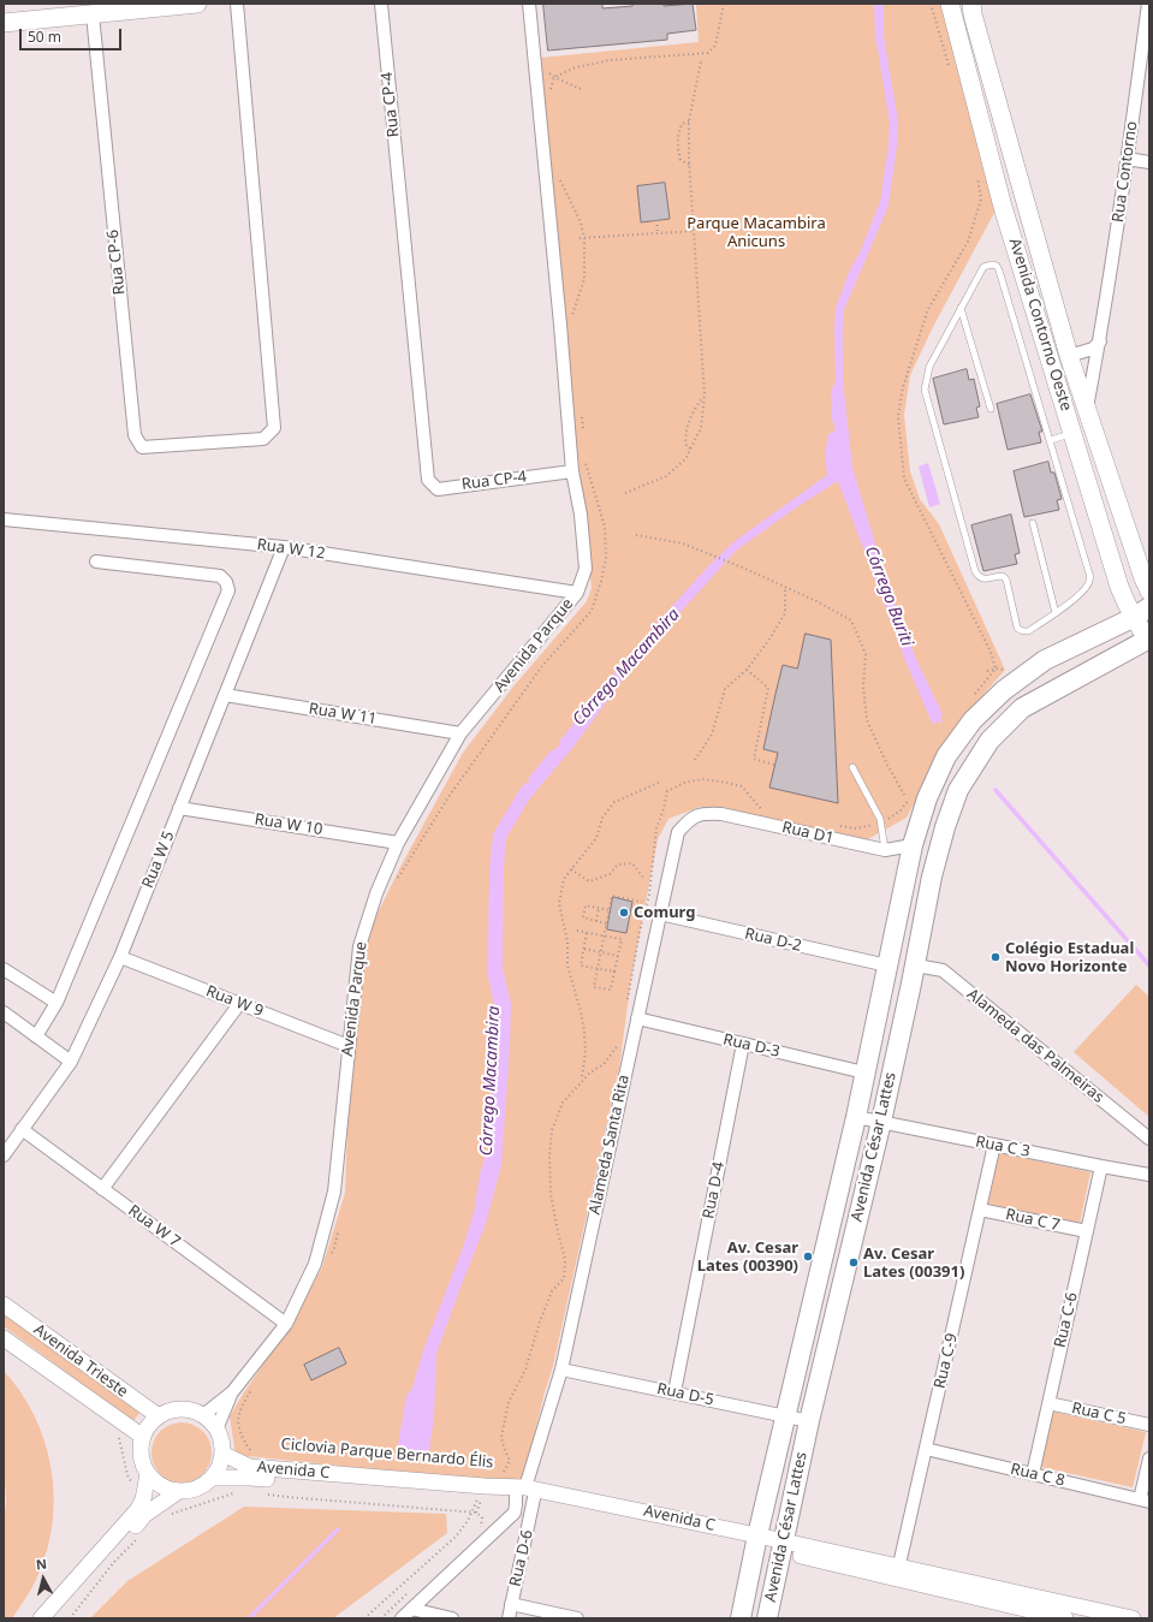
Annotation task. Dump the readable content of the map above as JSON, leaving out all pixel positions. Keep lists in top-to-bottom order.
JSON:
{
  "streets": {
    "main road": ["Avenida Contorno Oeste", "Avenida César Lattes"],
    "street": [
      "Rua CP-4",
      "Rua Contorno",
      "Rua CP-6",
      "Rua W 12",
      "Avenida Parque",
      "Rua W 11",
      "Rua W 10",
      "Rua D1",
      "Rua W 5",
      "Rua D-2",
      "Rua W 9",
      "Rua D-3",
      "Alameda das Palmeiras",
      "Alameda Santa Rita",
      "Rua C 3",
      "Rua D-4",
      "Rua C 7",
      "Rua W 7",
      "Rua C-6",
      "Avenida Trieste",
      "Rua C-9",
      "Rua D-5",
      "Rua C 5",
      "Avenida C",
      "Rua C 8",
      "Rua D-6"
    ],
    "path": ["Ciclovia Parque Bernardo Élis"]
  },
  "crossings": [
    ["Rua CP-4", "Avenida Parque"],
    ["Rua Contorno", "Avenida Contorno Oeste"],
    ["Avenida Contorno Oeste", "Avenida César Lattes"],
    ["Rua W 12", "Avenida Parque"],
    ["Rua W 12", "Rua W 5"],
    ["Avenida Parque", "Rua W 11"],
    ["Avenida Parque", "Rua W 10"],
    ["Avenida Parque", "Rua W 9"],
    ["Avenida Parque", "Rua W 7"],
    ["Avenida Parque", "Avenida Trieste"],
    ["Avenida Parque", "Avenida C"],
    ["Rua W 11", "Rua W 5"],
    ["Rua W 10", "Rua W 5"],
    ["Rua D1", "Alameda Santa Rita"],
    ["Rua D1", "Avenida César Lattes"],
    ["Rua W 5", "Rua W 9"],
    ["Rua W 5", "Rua W 7"],
    ["Rua D-2", "Alameda Santa Rita"],
    ["Rua D-2", "Avenida César Lattes"],
    ["Rua D-3", "Alameda Santa Rita"],
    ["Rua D-3", "Avenida César Lattes"],
    ["Rua D-3", "Rua D-4"],
    ["Alameda das Palmeiras", "Avenida César Lattes"],
    ["Alameda Santa Rita", "Rua D-5"],
    ["Alameda Santa Rita", "Avenida C"],
    ["Alameda Santa Rita", "Rua D-6"],
    ["Avenida César Lattes", "Rua C 3"],
    ["Avenida César Lattes", "Rua D-5"],
    ["Avenida César Lattes", "Avenida C"],
    ["Rua C 3", "Rua C-6"],
    ["Rua C 3", "Rua C-9"],
    ["Rua D-4", "Rua D-5"],
    ["Rua C 7", "Rua C-6"],
    ["Rua C 7", "Rua C-9"],
    ["Rua C-6", "Rua C 5"],
    ["Rua C-6", "Rua C 8"],
    ["Avenida Trieste", "Avenida C"],
    ["Rua C-9", "Avenida C"],
    ["Rua C-9", "Rua C 8"],
    ["Avenida C", "Rua D-6"]
  ],
  "water": ["Córrego Buriti", "Córrego Macambira"],
  "parks": ["Parque Macambira Anicuns"],
  "places": [
    "Comurg",
    "Colégio Estadual Novo Horizonte",
    "Av. Cesar Lates (00390)",
    "Av. Cesar Lates (00391)"
  ],
  "scale_bar": "50 m",
  "north": "top"
}
